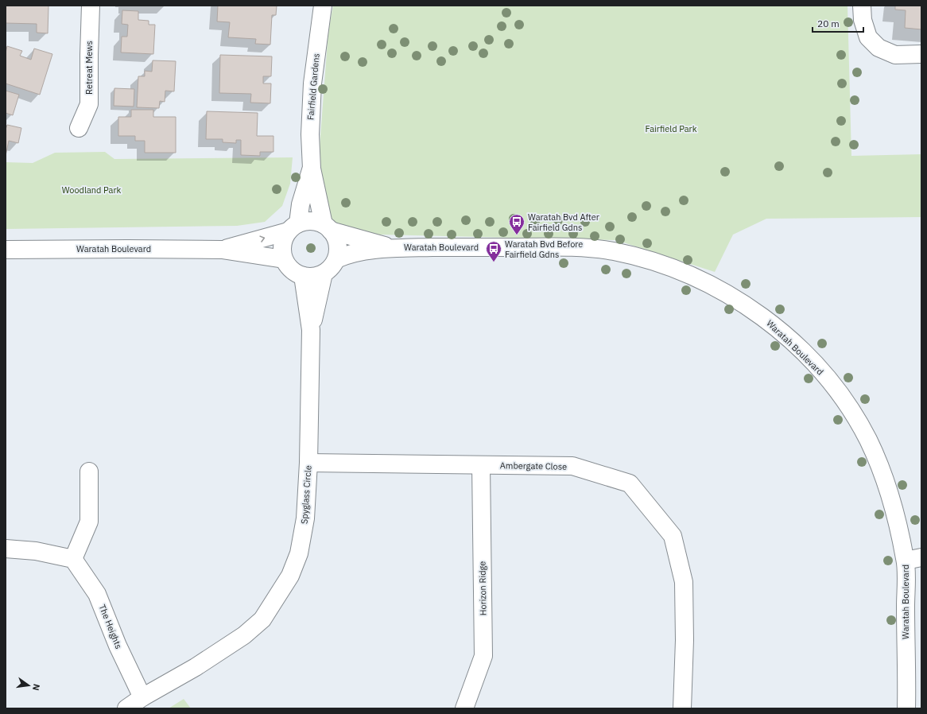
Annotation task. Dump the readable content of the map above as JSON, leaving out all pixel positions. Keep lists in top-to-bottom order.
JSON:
{
  "streets": {
    "street": [
      "Retreat Mews",
      "Fairfield Gardens",
      "Waratah Boulevard",
      "Ambergate Close",
      "Spyglass Circle",
      "Horizon Ridge",
      "The Heights"
    ]
  },
  "crossings": [
    ["Fairfield Gardens", "Waratah Boulevard"],
    ["Fairfield Gardens", "Spyglass Circle"],
    ["Waratah Boulevard", "Spyglass Circle"],
    ["Ambergate Close", "Spyglass Circle"],
    ["Ambergate Close", "Horizon Ridge"],
    ["Spyglass Circle", "The Heights"]
  ],
  "parks": ["Fairfield Park", "Woodland Park"],
  "places": {
    "bus stop": ["Waratah Bvd After Fairfield Gdns", "Waratah Bvd Before Fairfield Gdns"]
  },
  "scale_bar": "20 m",
  "north": "right"
}
